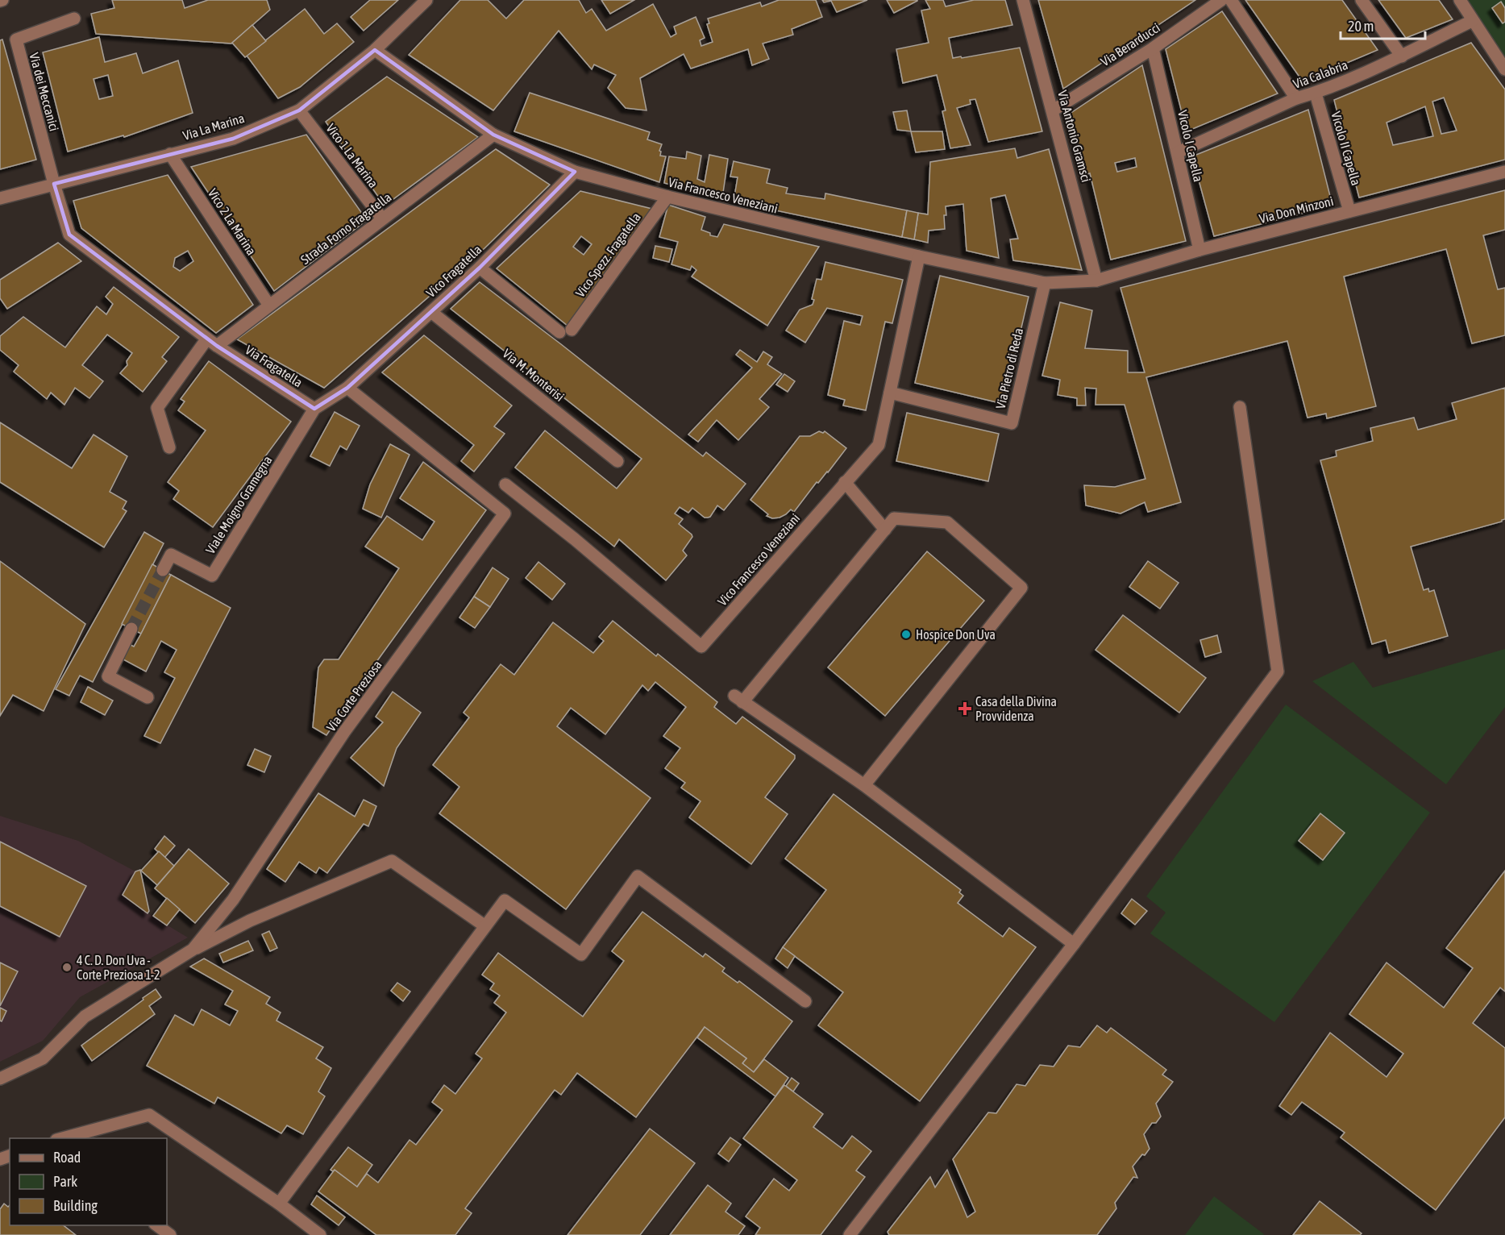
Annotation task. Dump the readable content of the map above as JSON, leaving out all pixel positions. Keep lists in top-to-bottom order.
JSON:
{
  "streets": {
    "street": [
      "Via Berarducci",
      "Via Calabria",
      "Via dei Meccanici",
      "Via La Marina",
      "Via Antonio Gramsci",
      "Vicolo I Capella",
      "Vicolo II Capella",
      "Vico 1 La Marina",
      "Via Francesco Veneziani",
      "Via Don Minzoni",
      "Vico 2 La Marina",
      "Strada Forno Fragatella",
      "Vico Spezz. Fragatella",
      "Vico Fragatella",
      "Via Fragatella",
      "Via Pietro di Reda",
      "Via M. Monterisi",
      "Viale Moigno Gramegna",
      "Vico Francesco Veneziani",
      "Via Corte Preziosa"
    ]
  },
  "crossings": [
    ["Via Berarducci", "Via Antonio Gramsci"],
    ["Via Berarducci", "Vicolo I Capella"],
    ["Via Calabria", "Vicolo I Capella"],
    ["Via Calabria", "Vicolo II Capella"],
    ["Via dei Meccanici", "Via La Marina"],
    ["Via dei Meccanici", "Via Fragatella"],
    ["Via La Marina", "Vico 1 La Marina"],
    ["Via La Marina", "Via Francesco Veneziani"],
    ["Via La Marina", "Vico 2 La Marina"],
    ["Via La Marina", "Via Fragatella"],
    ["Via Antonio Gramsci", "Via Francesco Veneziani"],
    ["Via Antonio Gramsci", "Via Don Minzoni"],
    ["Vicolo I Capella", "Via Don Minzoni"],
    ["Vicolo II Capella", "Via Don Minzoni"],
    ["Vico 1 La Marina", "Strada Forno Fragatella"],
    ["Via Francesco Veneziani", "Via Don Minzoni"],
    ["Via Francesco Veneziani", "Strada Forno Fragatella"],
    ["Via Francesco Veneziani", "Vico Spezz. Fragatella"],
    ["Via Francesco Veneziani", "Vico Fragatella"],
    ["Via Francesco Veneziani", "Via Pietro di Reda"],
    ["Via Francesco Veneziani", "Vico Francesco Veneziani"],
    ["Vico 2 La Marina", "Strada Forno Fragatella"],
    ["Strada Forno Fragatella", "Via Fragatella"],
    ["Vico Fragatella", "Via M. Monterisi"],
    ["Vico Fragatella", "Via Corte Preziosa"],
    ["Via Fragatella", "Viale Moigno Gramegna"],
    ["Via Pietro di Reda", "Vico Francesco Veneziani"]
  ],
  "places": {
    "other": ["Hospice Don Uva", "4 C. D. Don Uva - Corte Preziosa 1-2"],
    "health": ["Casa della Divina Provvidenza"]
  },
  "legend": ["Road", "Park", "Building"],
  "scale_bar": "20 m"
}
